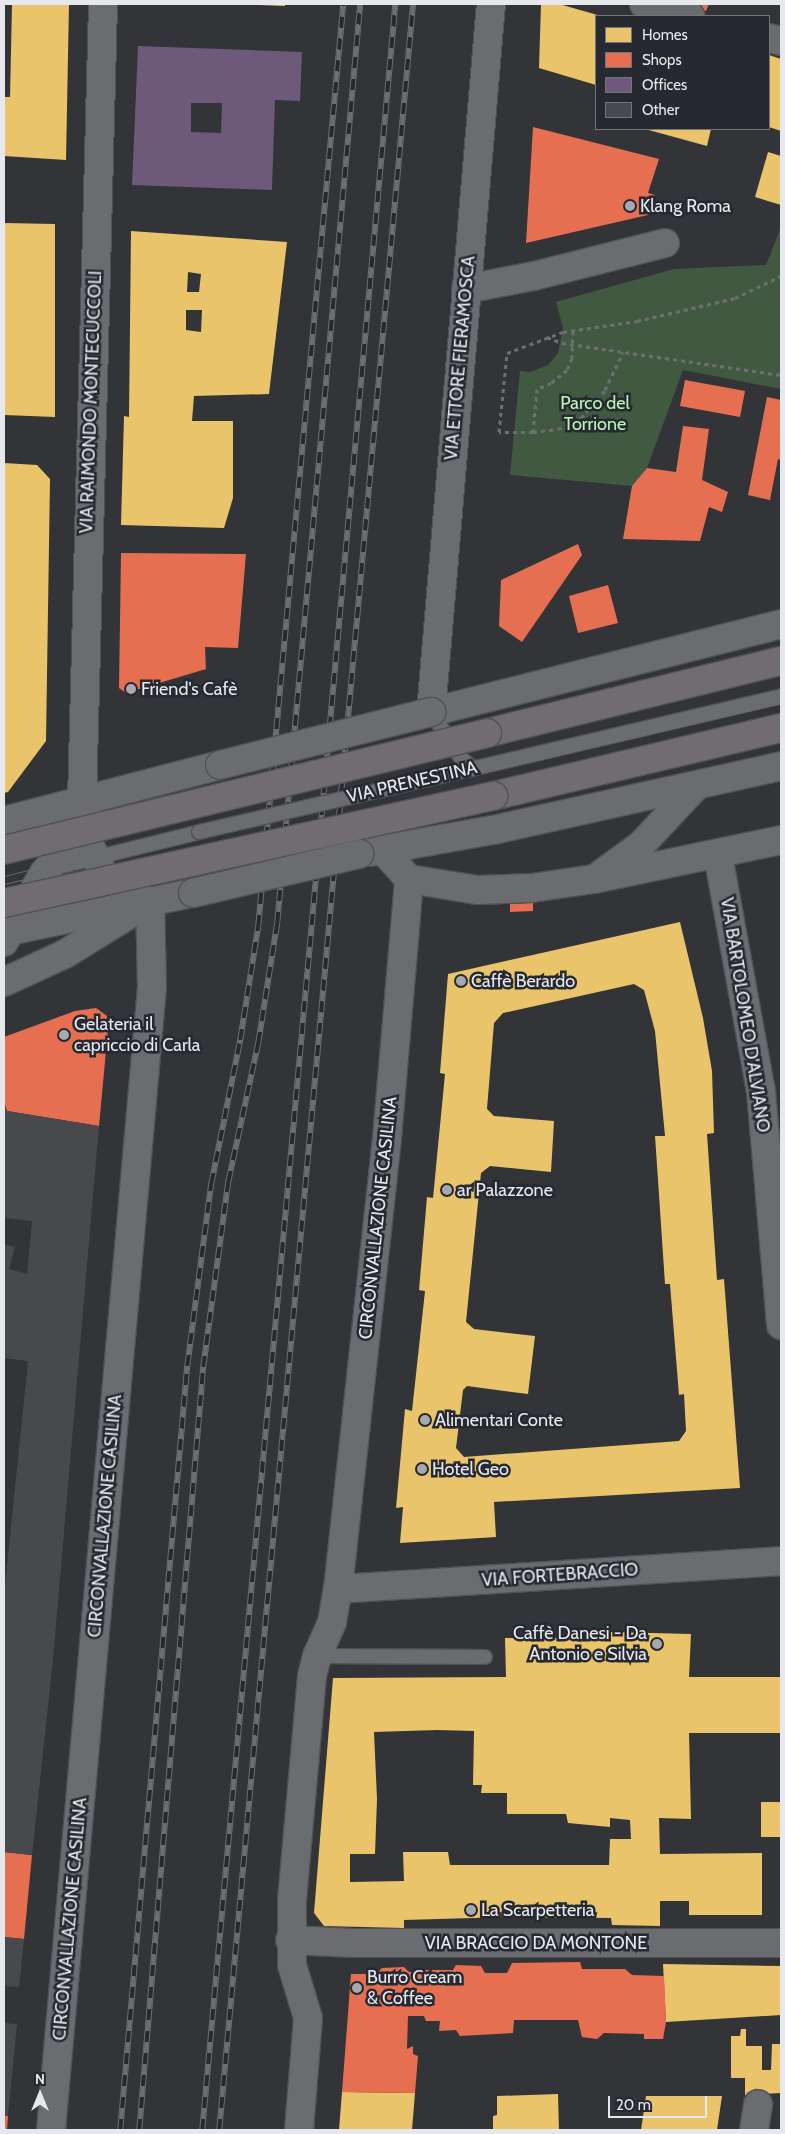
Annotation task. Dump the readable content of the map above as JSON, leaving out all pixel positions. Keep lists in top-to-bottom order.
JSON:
{
  "streets": {
    "street": [
      "VIA ETTORE FIERAMOSCA",
      "VIA RAIMONDO MONTECUCCOLI",
      "VIA BARTOLOMEO D'ALVIANO",
      "CIRCONVALLAZIONE CASILINA",
      "VIA FORTEBRACCIO",
      "VIA BRACCIO DA MONTONE"
    ],
    "lane": ["VIA PRENESTINA"]
  },
  "crossings": [
    ["VIA RAIMONDO MONTECUCCOLI", "VIA PRENESTINA"],
    ["CIRCONVALLAZIONE CASILINA", "VIA FORTEBRACCIO"],
    ["CIRCONVALLAZIONE CASILINA", "VIA BRACCIO DA MONTONE"]
  ],
  "parks": ["Parco del Torrione"],
  "places": [
    "Klang Roma",
    "Friend's Cafè",
    "Caffè Berardo",
    "Gelateria il capriccio di Carla",
    "ar Palazzone",
    "Alimentari Conte",
    "Hotel Geo",
    "Caffè Danesi - Da Antonio e Silvia",
    "La Scarpetteria",
    "Burro Cream & Coffee"
  ],
  "legend": [
    "Homes",
    "Shops",
    "Offices",
    "Other"
  ],
  "scale_bar": "20 m",
  "north": "top"
}
